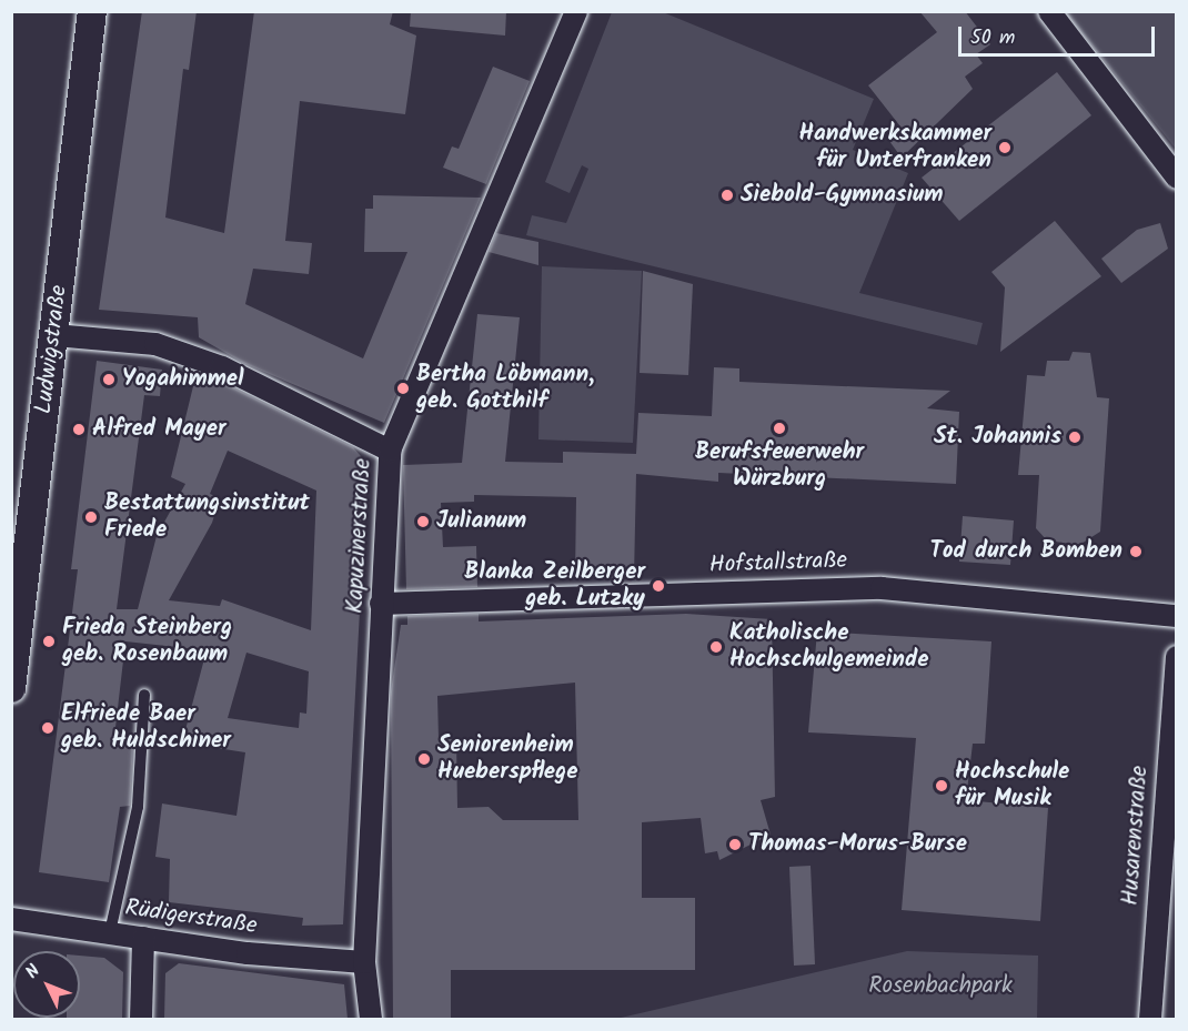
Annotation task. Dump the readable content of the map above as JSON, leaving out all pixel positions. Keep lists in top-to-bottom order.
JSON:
{
  "streets": {
    "street": [
      "Ludwigstraße",
      "Kapuzinerstraße",
      "Hofstallstraße",
      "Husarenstraße",
      "Rüdigerstraße"
    ]
  },
  "crossings": [
    ["Kapuzinerstraße", "Hofstallstraße"],
    ["Kapuzinerstraße", "Rüdigerstraße"]
  ],
  "parks": ["Rosenbachpark"],
  "places": [
    "Handwerkskammer für Unterfranken",
    "Siebold-Gymnasium",
    "Yogahimmel",
    "Bertha Löbmann, geb. Gotthilf",
    "Berufsfeuerwehr Würzburg",
    "Alfred Mayer",
    "St. Johannis",
    "Bestattungsinstitut Friede",
    "Julianum",
    "Tod durch Bomben",
    "Blanka Zeilberger geb. Lutzky",
    "Frieda Steinberg geb. Rosenbaum",
    "Katholische Hochschulgemeinde",
    "Elfriede Baer geb. Huldschiner",
    "Seniorenheim Hueberspflege",
    "Hochschule für Musik",
    "Thomas-Morus-Burse"
  ],
  "scale_bar": "50 m",
  "north": "top left"
}
